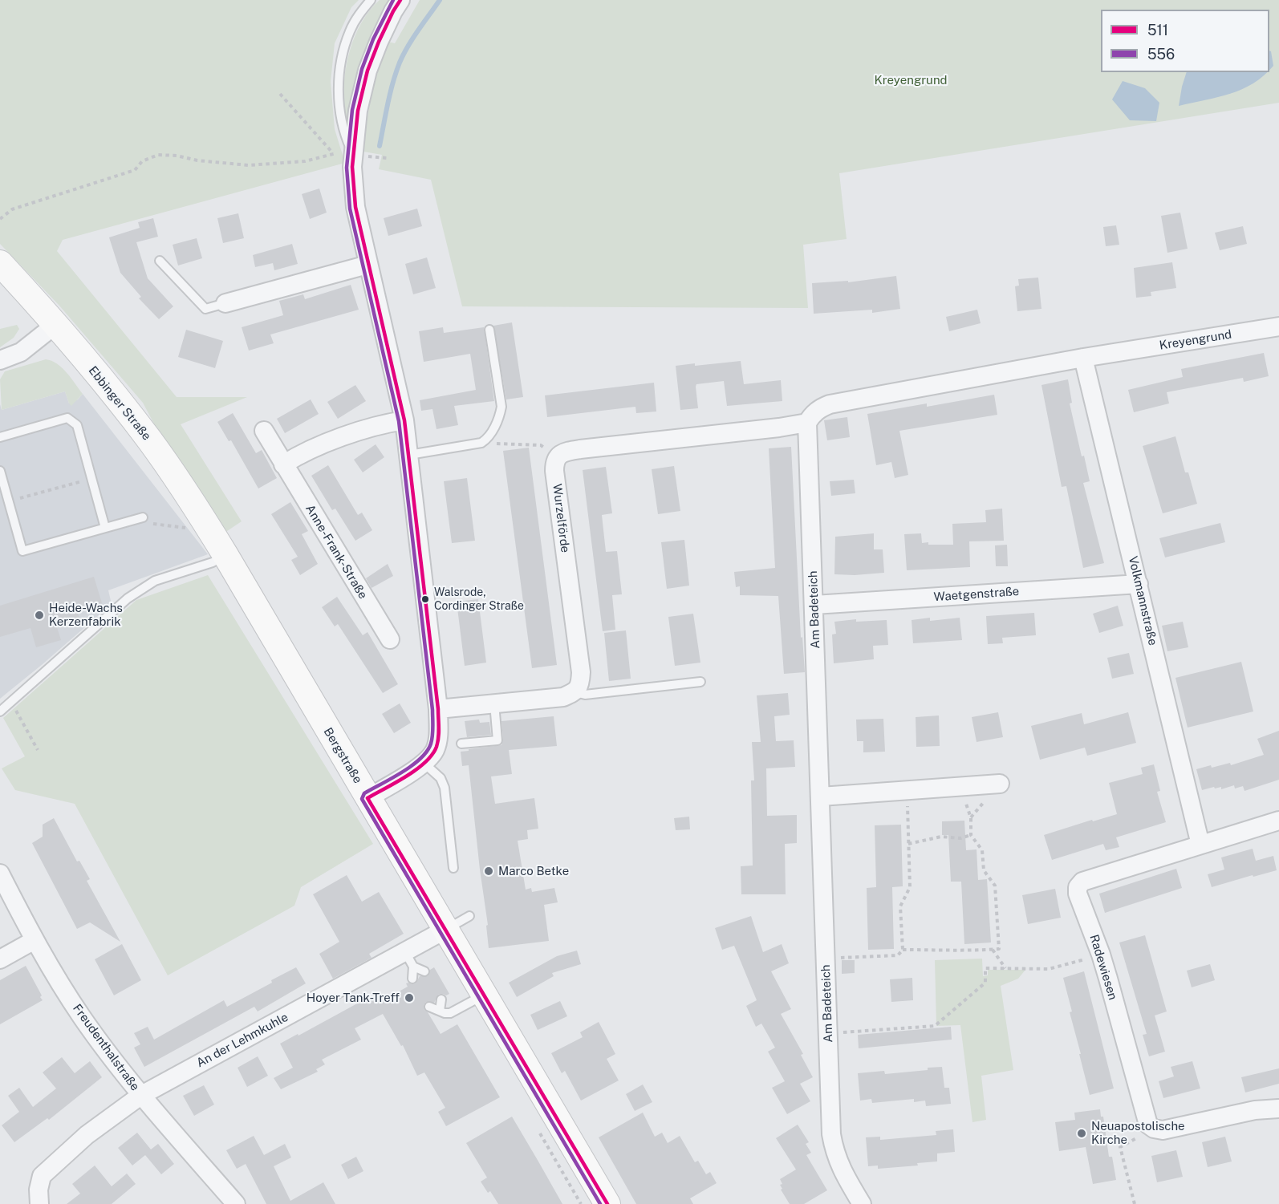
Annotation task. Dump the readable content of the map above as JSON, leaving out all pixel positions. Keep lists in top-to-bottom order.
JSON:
{
  "streets": {
    "main road": ["Ebbinger Straße", "Bergstraße"],
    "street": [
      "Kreyengrund",
      "Wurzelförde",
      "Anne-Frank-Straße",
      "Waetgenstraße",
      "Volkmannstraße",
      "Am Badeteich",
      "Radewiesen",
      "An der Lehmkuhle",
      "Freudenthalstraße"
    ]
  },
  "crossings": [
    ["Kreyengrund", "Volkmannstraße"],
    ["Kreyengrund", "Am Badeteich"],
    ["Ebbinger Straße", "Bergstraße"],
    ["Waetgenstraße", "Volkmannstraße"],
    ["Waetgenstraße", "Am Badeteich"],
    ["Volkmannstraße", "Radewiesen"],
    ["Bergstraße", "An der Lehmkuhle"],
    ["An der Lehmkuhle", "Freudenthalstraße"]
  ],
  "parks": ["Kreyengrund"],
  "places": [
    "Walsrode, Cordinger Straße",
    "Heide-Wachs Kerzenfabrik",
    "Marco Betke",
    "Hoyer Tank-Treff",
    "Neuapostolische Kirche"
  ],
  "lines": ["transit line 511", "transit line 556"],
  "legend": ["511", "556"]
}
